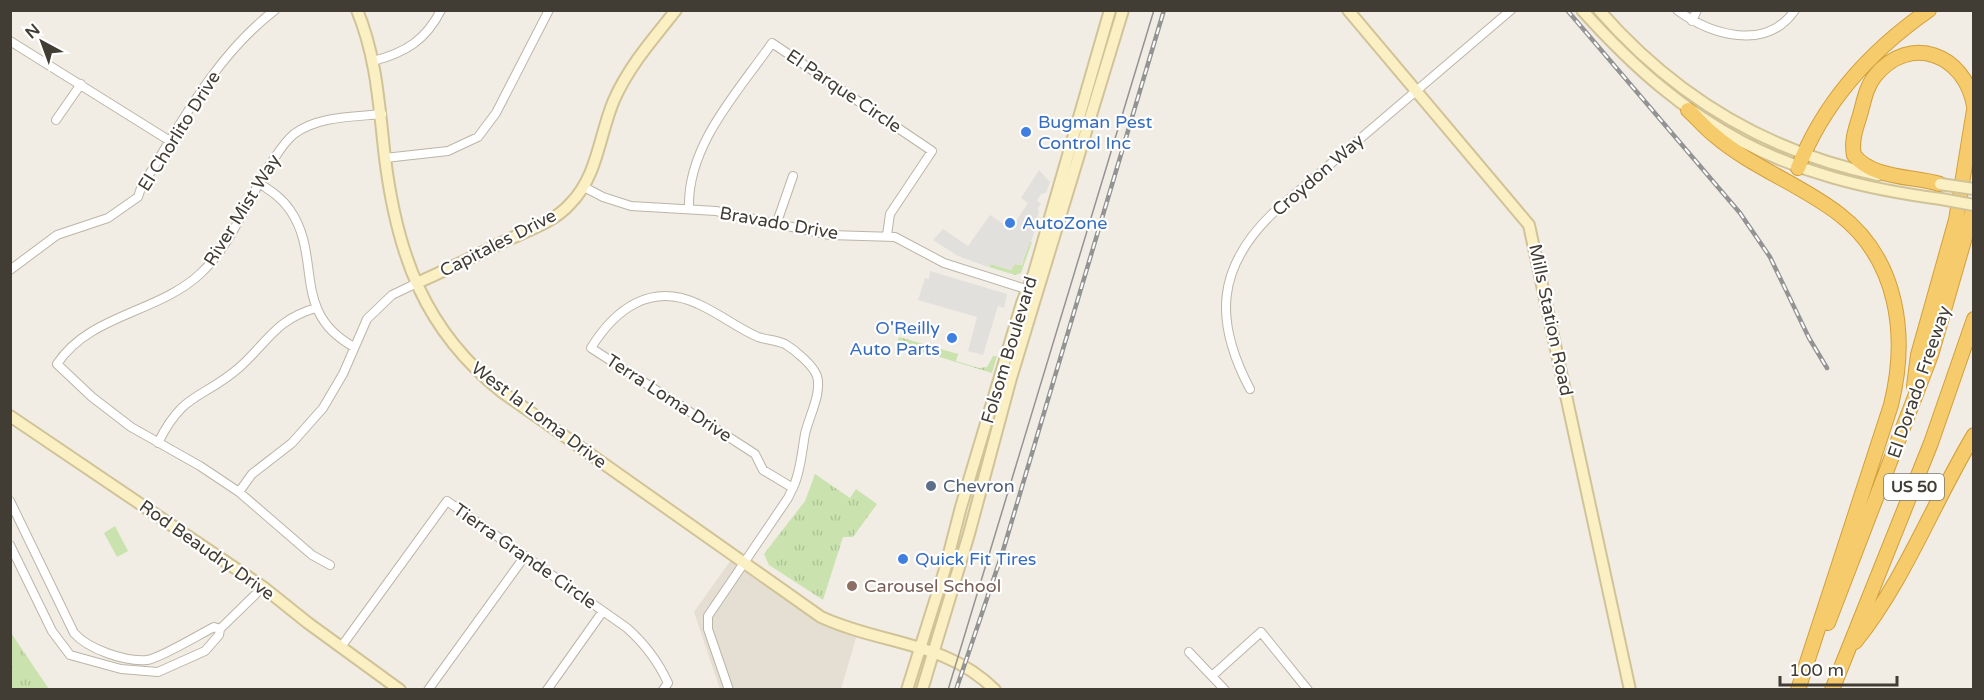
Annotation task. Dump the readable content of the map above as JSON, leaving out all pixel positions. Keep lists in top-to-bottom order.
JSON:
{
  "streets": {
    "highway": ["El Dorado Freeway", "US 50"],
    "street": [
      "El Parque Circle",
      "El Chorlito Drive",
      "Croydon Way",
      "River Mist Way",
      "Bravado Drive",
      "Capitales Drive",
      "Mills Station Road",
      "Folsom Boulevard",
      "Terra Loma Drive",
      "West la Loma Drive",
      "Rod Beaudry Drive",
      "Tierra Grande Circle"
    ]
  },
  "crossings": [
    ["El Parque Circle", "Bravado Drive"],
    ["Croydon Way", "Mills Station Road"],
    ["River Mist Way", "West la Loma Drive"],
    ["Bravado Drive", "Capitales Drive"],
    ["Bravado Drive", "Folsom Boulevard"],
    ["Capitales Drive", "West la Loma Drive"],
    ["Folsom Boulevard", "West la Loma Drive"],
    ["Terra Loma Drive", "West la Loma Drive"],
    ["Rod Beaudry Drive", "Tierra Grande Circle"]
  ],
  "places": [
    "Bugman Pest Control Inc",
    "AutoZone",
    "O'Reilly Auto Parts",
    "Chevron",
    "Quick Fit Tires",
    "Carousel School"
  ],
  "scale_bar": "100 m",
  "north": "top left"
}
